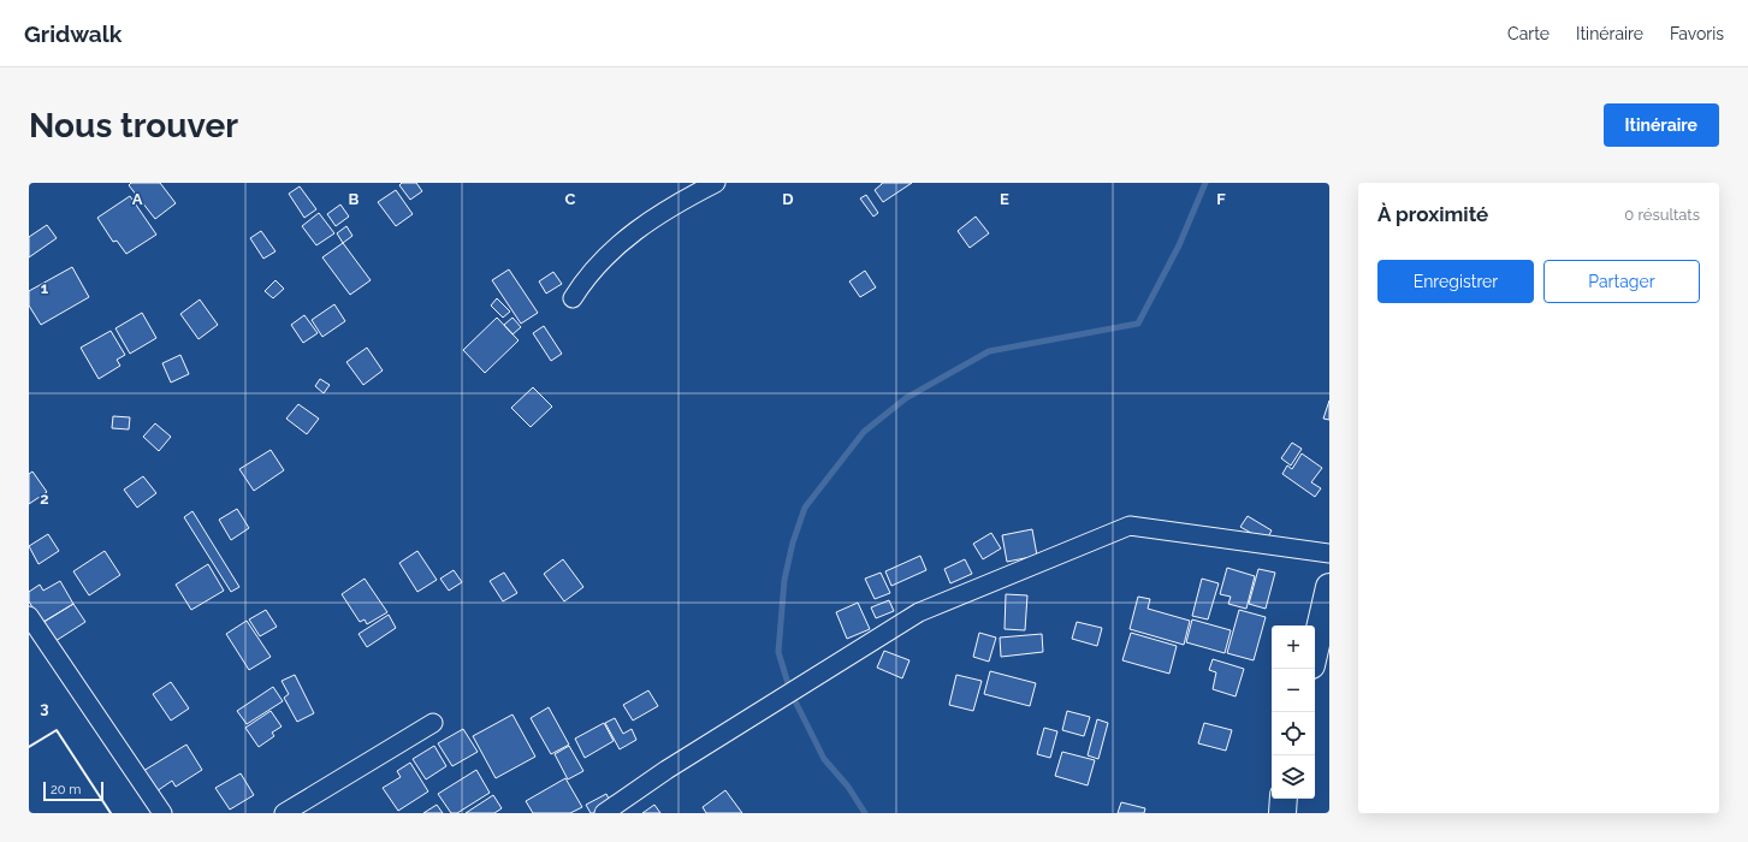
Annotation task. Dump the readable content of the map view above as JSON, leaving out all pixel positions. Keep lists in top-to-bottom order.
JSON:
{
  "scale_bar": "20 m",
  "page": {
    "header": "Gridwalk",
    "nav": ["Carte", "Itinéraire", "Favoris"],
    "buttons": [
      "Itinéraire",
      ["Enregistrer", "Partager"]
    ],
    "title": "Nous trouver",
    "heading": ["À proximité", "0 résultats"],
    "map_buttons": ["+", "−"],
    "scale": "20 m"
  },
  "grid": {
    "columns": [
      "A",
      "B",
      "C",
      "D",
      "E",
      "F"
    ],
    "rows": ["1", "2", "3"]
  }
}
